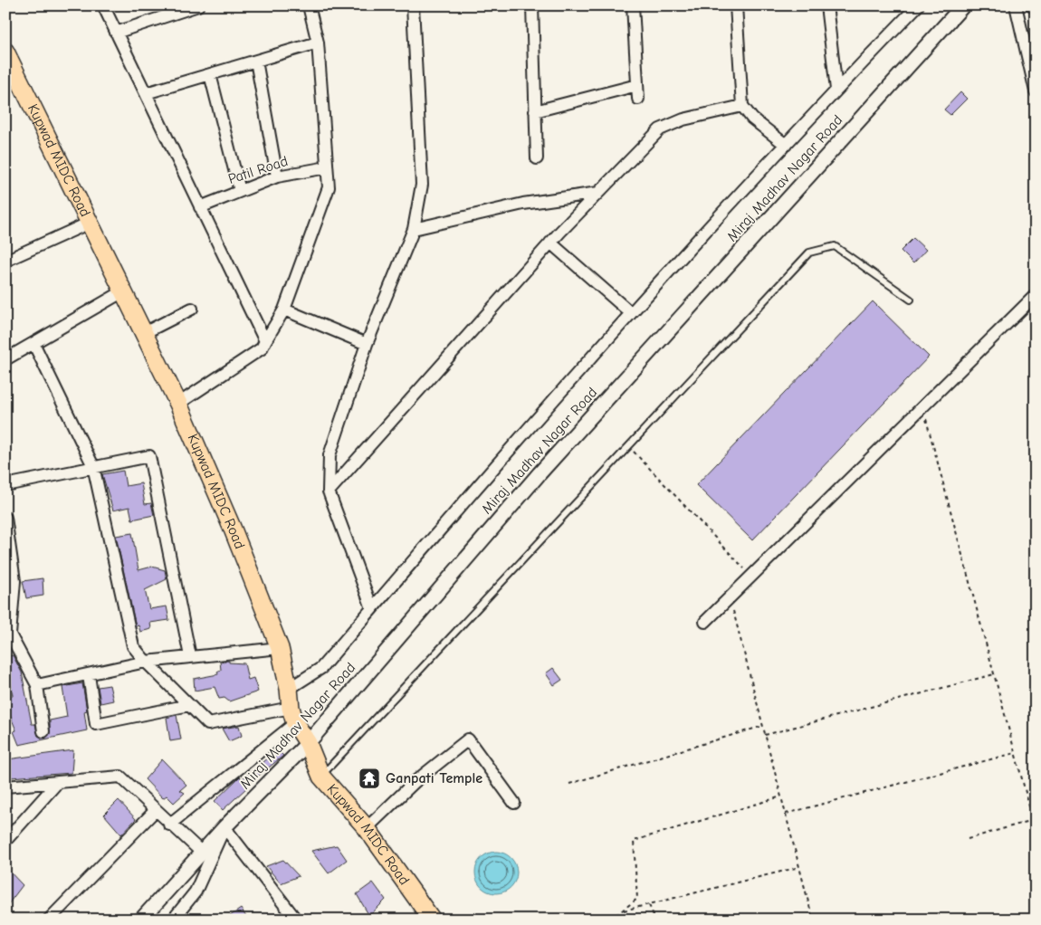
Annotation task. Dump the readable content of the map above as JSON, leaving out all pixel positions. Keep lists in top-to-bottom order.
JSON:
{
  "streets": {
    "main road": ["Kupwad MIDC Road"],
    "street": ["Patil Road", "Miraj Madhav Nagar Road"]
  },
  "crossings": [
    ["Kupwad MIDC Road", "Miraj Madhav Nagar Road"]
  ],
  "places": {
    "temple": ["Ganpati Temple"]
  }
}
